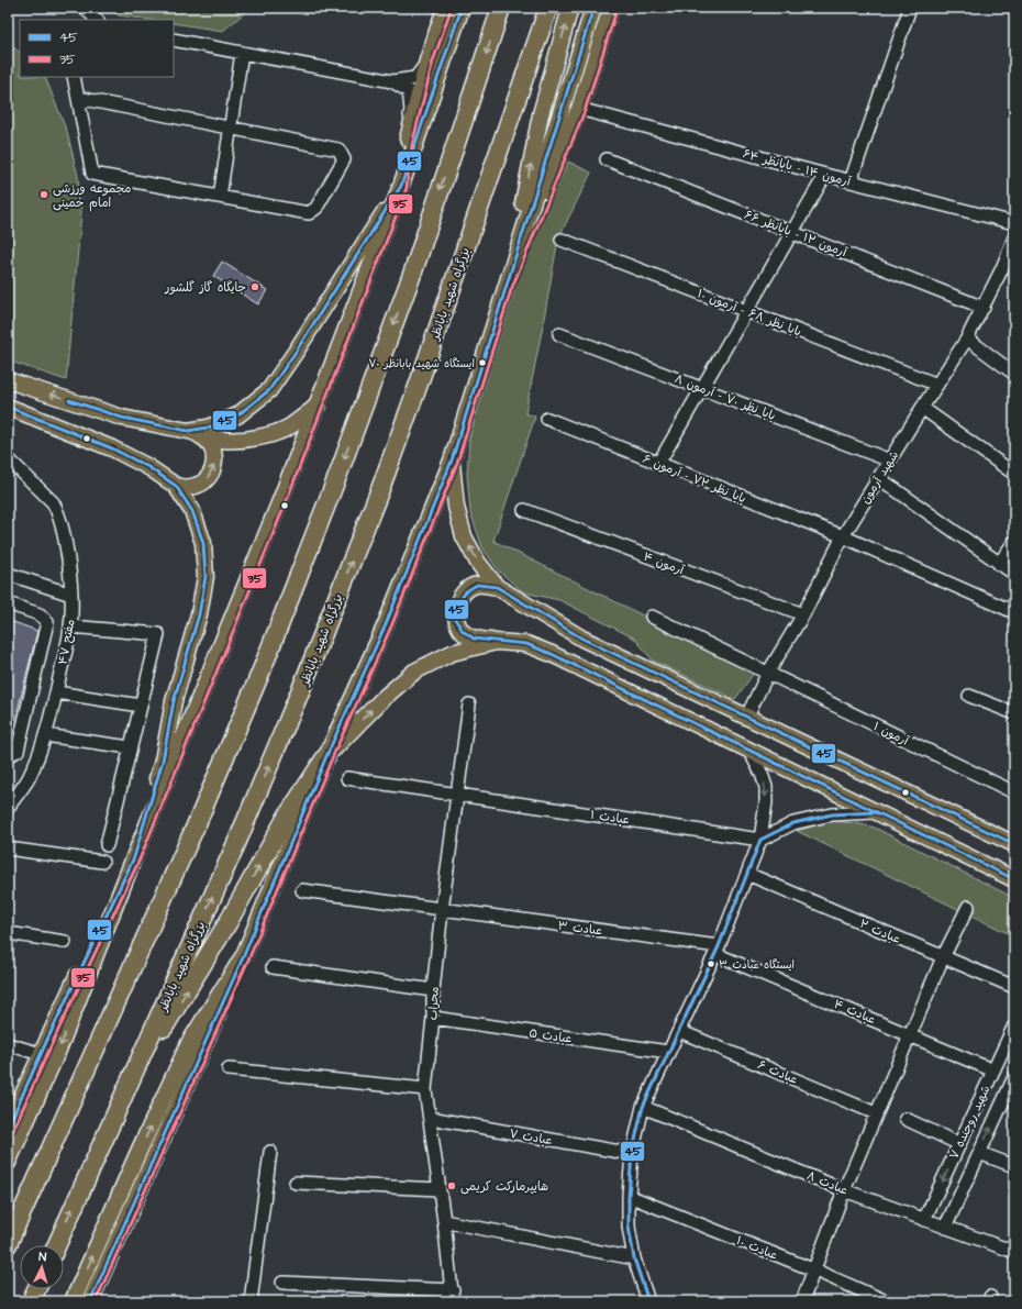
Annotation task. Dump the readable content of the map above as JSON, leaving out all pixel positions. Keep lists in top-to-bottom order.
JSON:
{
  "streets": {
    "highway": ["بزرگراه شهید بابانظر"],
    "street": [
      "آرمون ۱۴ - بابانظر ۶۴",
      "آرمون ۱۲ - بابانظر ۶۶",
      "بابا نظر ۶۸ - آرمون ۱۰",
      "بابا نظر ۷۰ - آرمون ۸",
      "شهید آرمون",
      "بابا نظر ۷۲ - آرمون ۶",
      "آرمون ۴",
      "مفتح ۴۷",
      "آرمون ۱",
      "عبادت ۱",
      "عبادت ۳",
      "عبادت ۲",
      "محراب",
      "عبادت ۴",
      "عبادت ۵",
      "عبادت ۶",
      "شهید روحنده ۷",
      "عبادت ۷",
      "عبادت ۸",
      "عبادت ۱۰"
    ]
  },
  "crossings": [
    ["آرمون ۱۲ - بابانظر ۶۶", "شهید آرمون"],
    ["بابا نظر ۶۸ - آرمون ۱۰", "شهید آرمون"],
    ["بابا نظر ۷۰ - آرمون ۸", "شهید آرمون"],
    ["شهید آرمون", "بابا نظر ۷۲ - آرمون ۶"],
    ["شهید آرمون", "آرمون ۴"],
    ["شهید آرمون", "آرمون ۱"],
    ["عبادت ۱", "محراب"],
    ["عبادت ۳", "محراب"],
    ["عبادت ۳", "عبادت ۴"],
    ["محراب", "عبادت ۵"],
    ["محراب", "عبادت ۷"],
    ["عبادت ۴", "شهید روحنده ۷"],
    ["شهید روحنده ۷", "عبادت ۸"]
  ],
  "places": [
    "مجموعه ورزشی امام خمینی",
    "جایگاه گاز گلشور",
    "ایستگاه شهید بابانظر ۷۰",
    "ایستگاه عبادت ۳",
    "هایپرمارکت کریمی"
  ],
  "lines": ["transit line 45", "transit line 35"],
  "legend": ["45", "35"],
  "north": "top"
}
